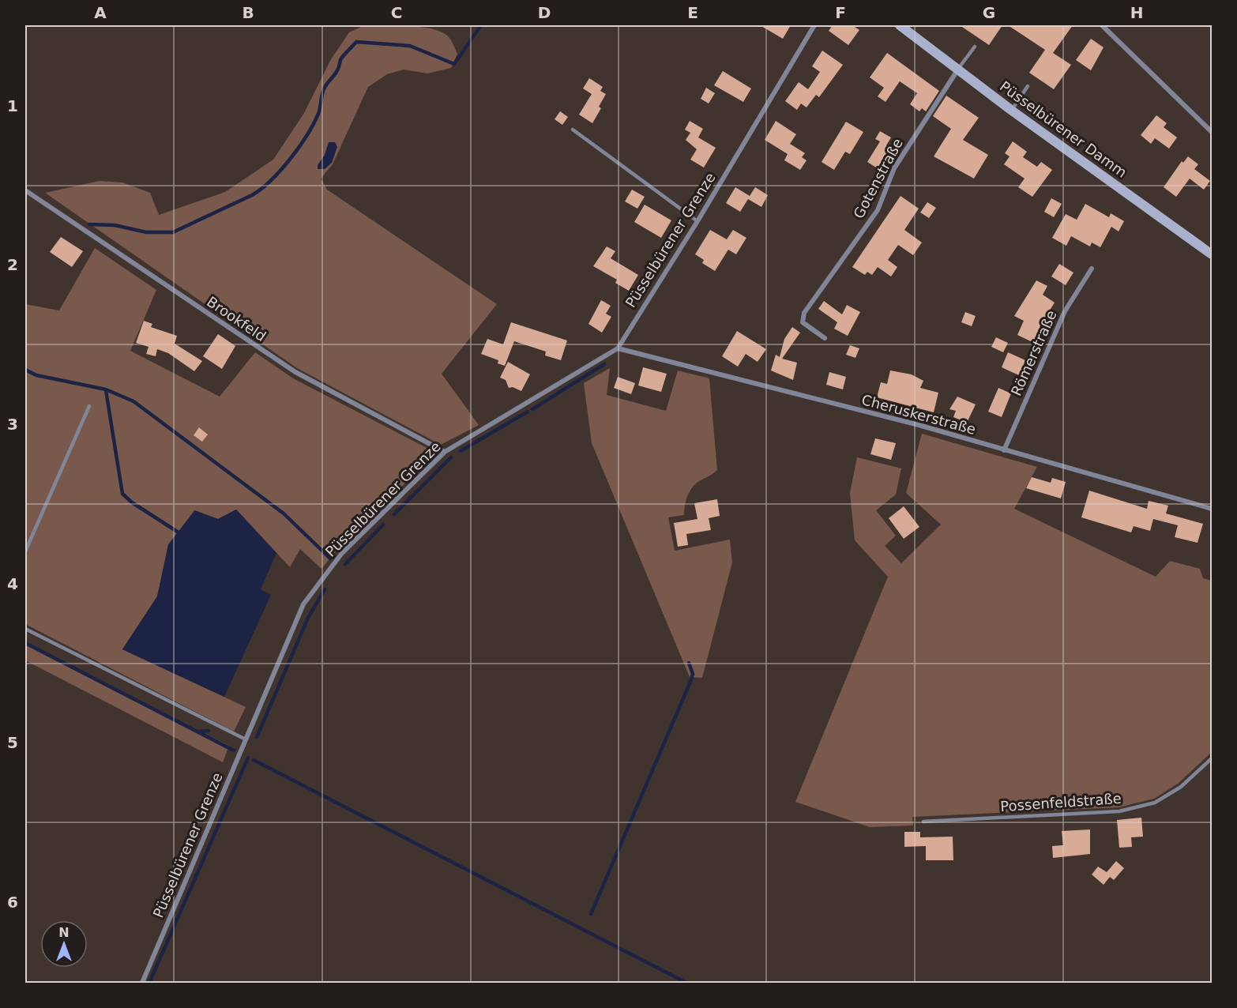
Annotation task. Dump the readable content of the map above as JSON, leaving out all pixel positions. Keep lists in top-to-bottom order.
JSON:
{
  "streets": {
    "main road": ["Püsselbürener Damm"],
    "street": [
      "Gotenstraße",
      "Püsselbürener Grenze",
      "Brookfeld",
      "Römerstraße",
      "Cheruskerstraße"
    ],
    "lane": ["Possenfeldstraße"]
  },
  "crossings": [
    ["Püsselbürener Damm", "Gotenstraße"],
    ["Püsselbürener Grenze", "Brookfeld"],
    ["Püsselbürener Grenze", "Cheruskerstraße"],
    ["Römerstraße", "Cheruskerstraße"]
  ],
  "north": "top",
  "grid": {
    "columns": [
      "A",
      "B",
      "C",
      "D",
      "E",
      "F",
      "G",
      "H"
    ],
    "rows": [
      "1",
      "2",
      "3",
      "4",
      "5",
      "6"
    ]
  }
}
